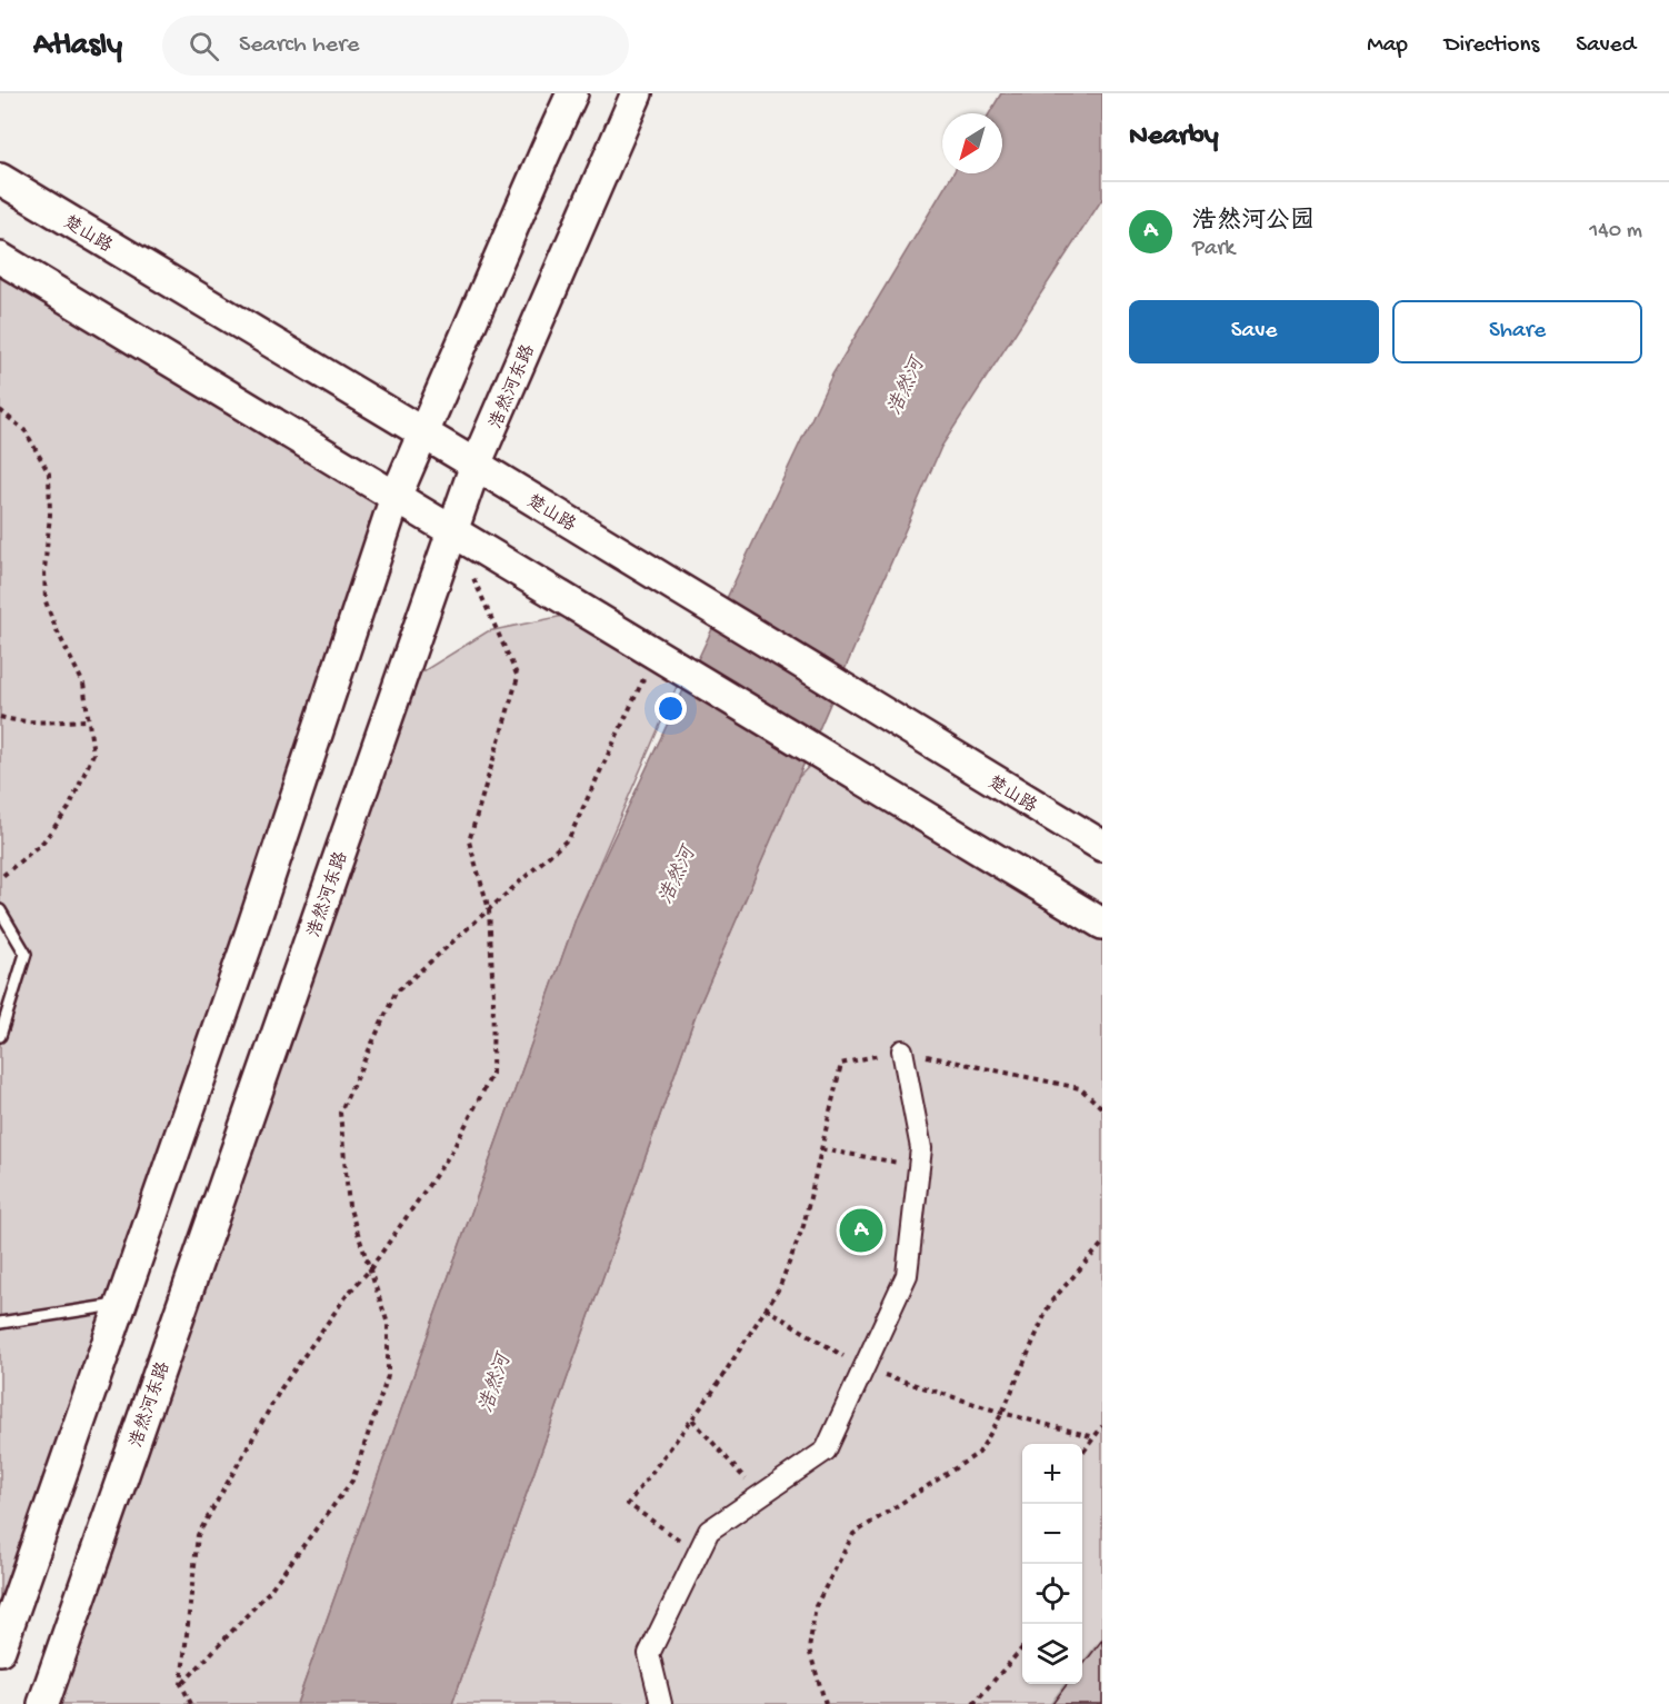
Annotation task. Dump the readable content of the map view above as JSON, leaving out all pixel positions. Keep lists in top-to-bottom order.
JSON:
{
  "streets": {
    "main road": ["楚山路", "浩然河东路"]
  },
  "crossings": [
    ["楚山路", "浩然河东路"]
  ],
  "water": ["浩然河"],
  "north": "bottom left",
  "page": {
    "header": "Atlasly",
    "search": "Search here",
    "nav": ["Map", "Directions", "Saved"],
    "heading": "Nearby",
    "list": [
      {
        "mark": "A",
        "name": "浩然河公园",
        "note": "Park",
        "value": "140 m"
      }
    ],
    "buttons": ["Save", "Share"],
    "pins": "A",
    "map_buttons": ["+", "−"]
  }
}
